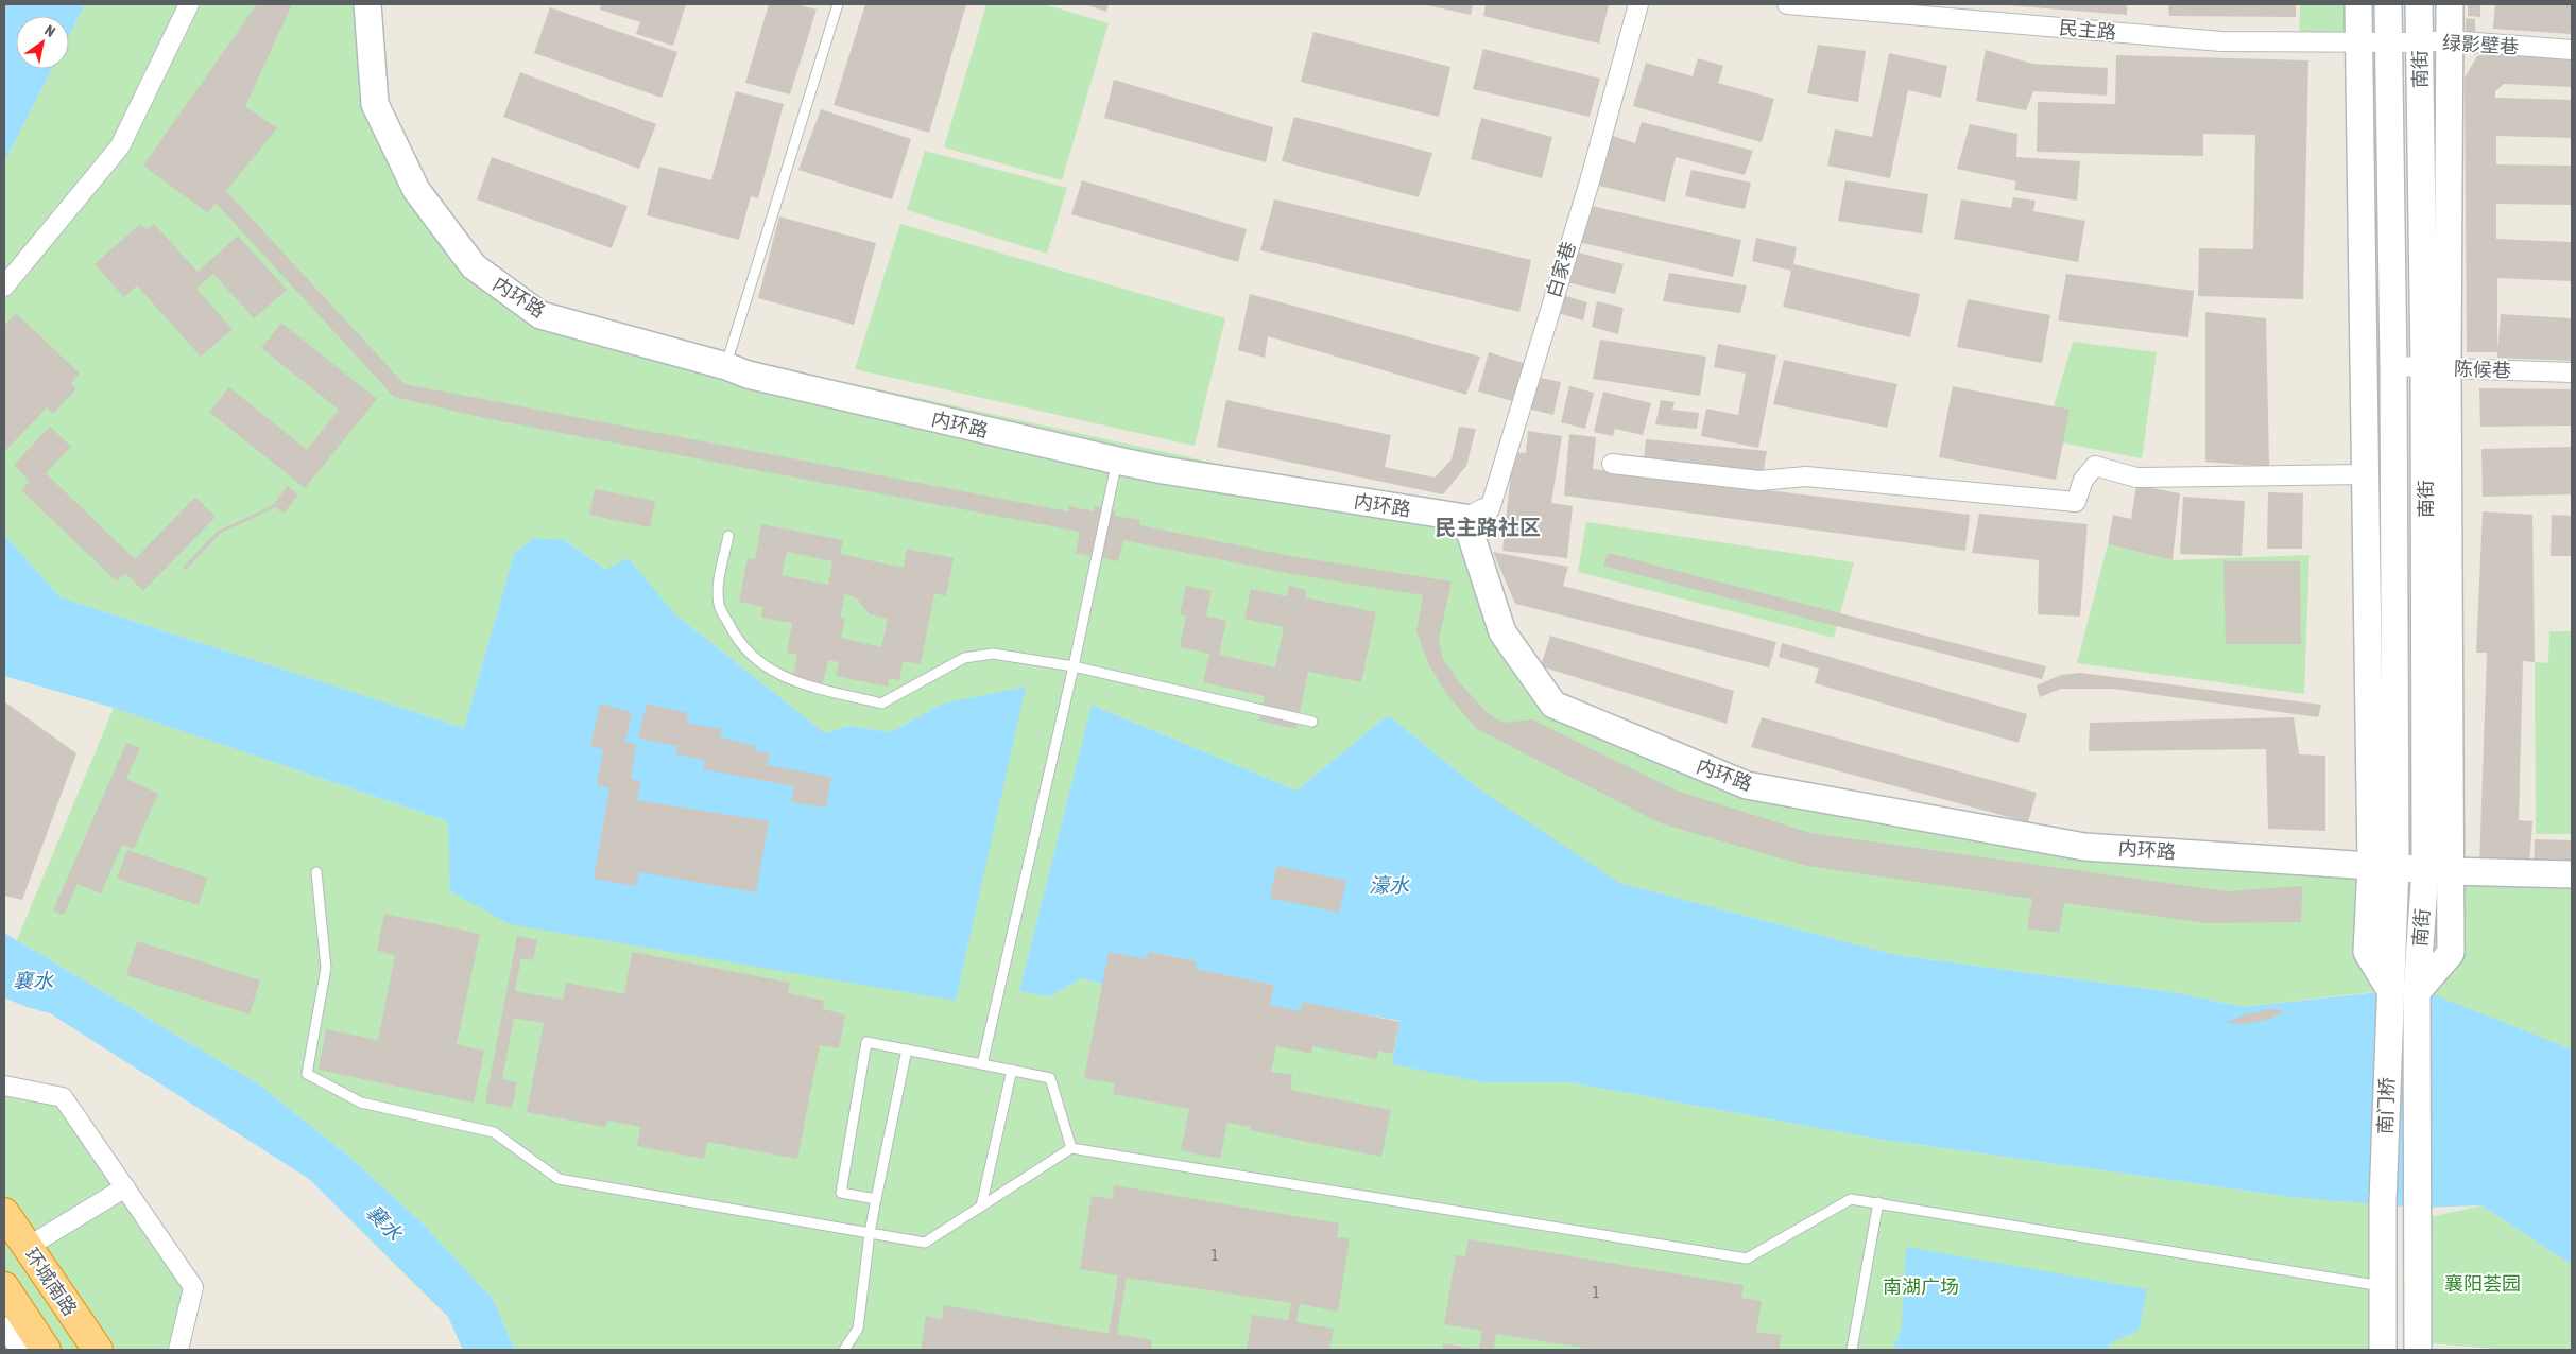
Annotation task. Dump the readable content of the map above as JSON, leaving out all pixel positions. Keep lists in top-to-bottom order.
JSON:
{
  "streets": {
    "highway": ["环城南路"],
    "street": [
      "民主路",
      "绿影壁巷",
      "南街",
      "白家巷",
      "内环路",
      "陈候巷",
      "南门桥"
    ]
  },
  "crossings": [
    ["民主路", "绿影壁巷"],
    ["民主路", "南街"],
    ["绿影壁巷", "南街"],
    ["南街", "内环路"],
    ["南街", "陈候巷"],
    ["南街", "南门桥"],
    ["白家巷", "内环路"],
    ["内环路", "南门桥"]
  ],
  "districts": ["民主路社区"],
  "water": ["濠水", "襄水"],
  "parks": ["襄阳荟园", "南湖广场"],
  "house_numbers": ["1", "1"],
  "north": "top right"
}
